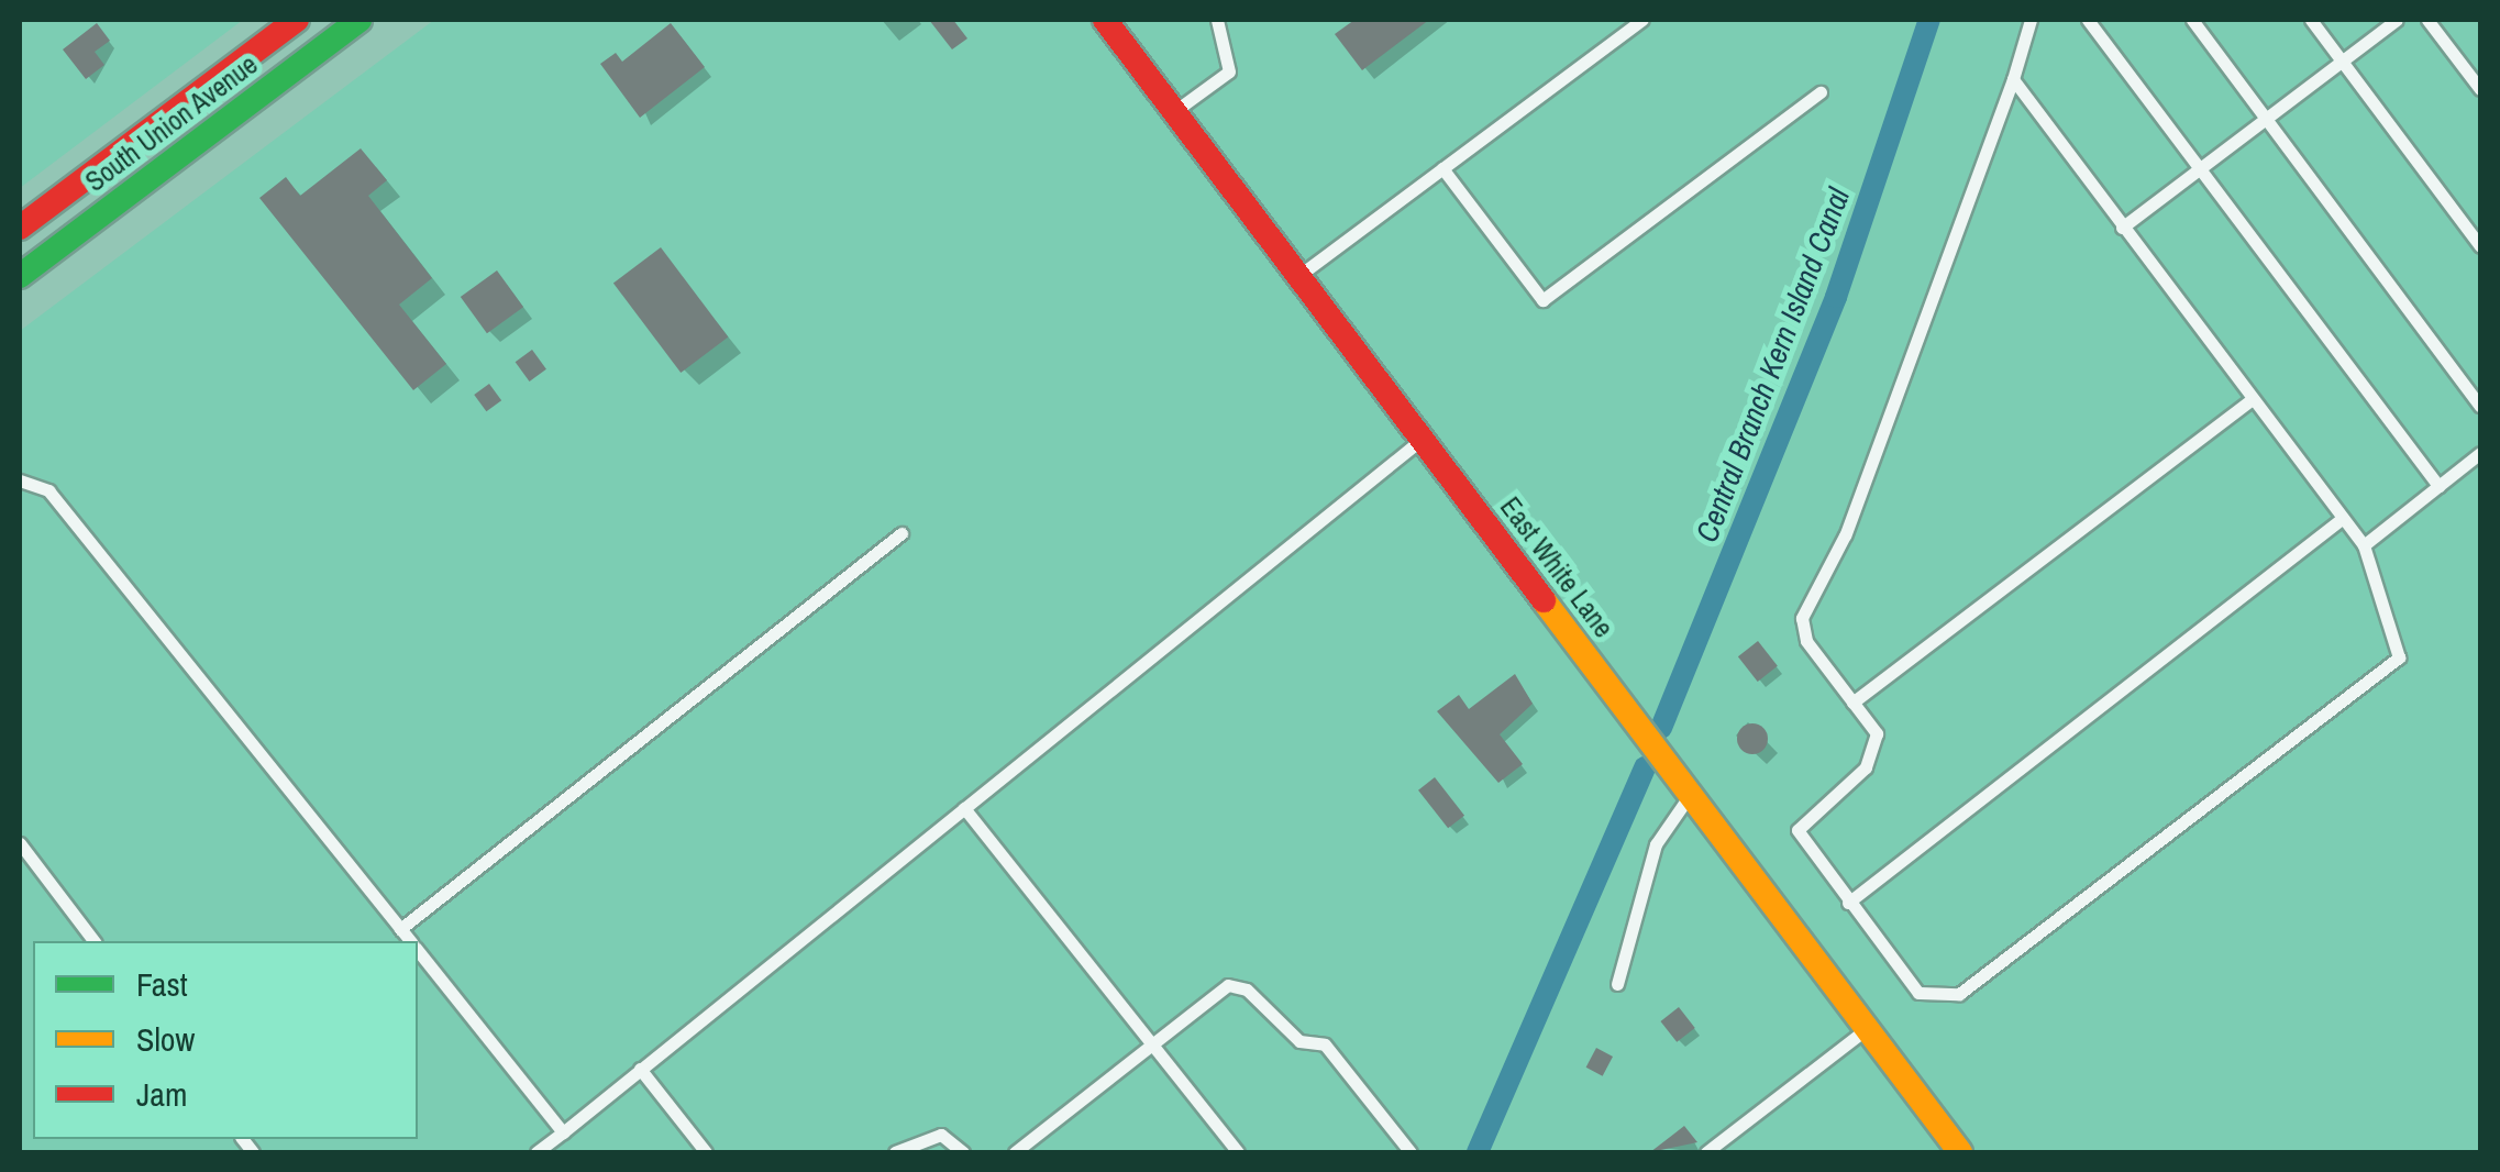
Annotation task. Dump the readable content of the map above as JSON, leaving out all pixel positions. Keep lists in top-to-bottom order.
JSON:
{
  "streets": {
    "street": ["South Union Avenue", "East White Lane"]
  },
  "water": ["Central Branch Kern Island Canal"],
  "legend": ["Fast", "Slow", "Jam"]
}
